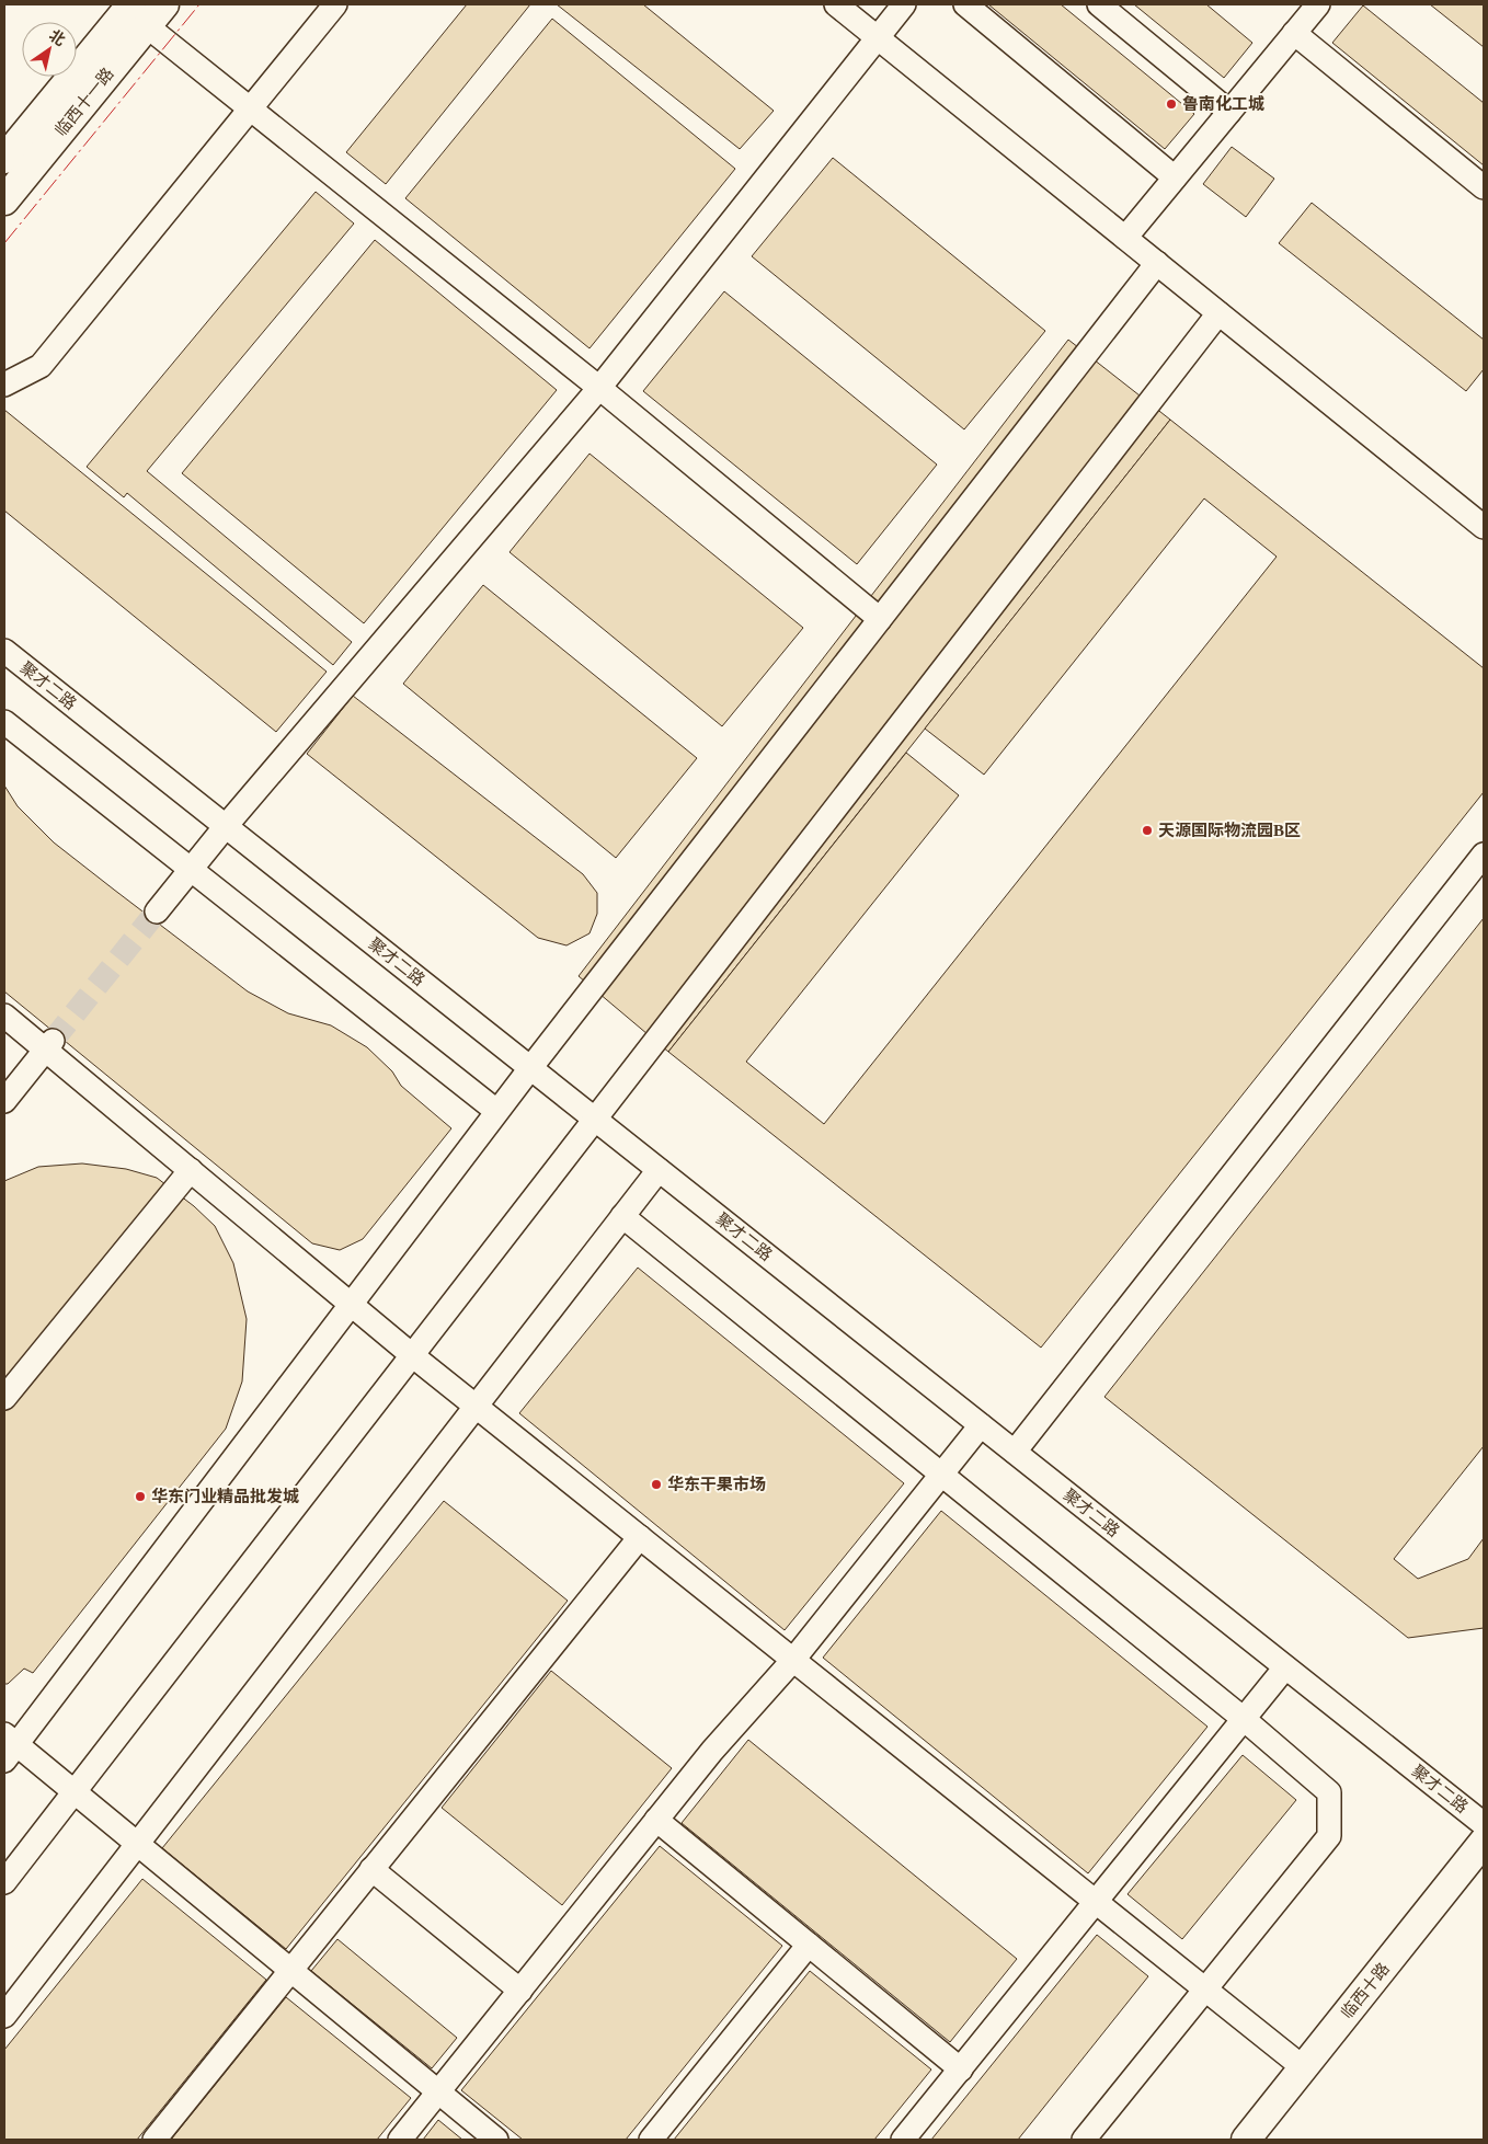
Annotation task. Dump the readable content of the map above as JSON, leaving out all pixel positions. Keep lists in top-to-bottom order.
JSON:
{
  "streets": {
    "main road": ["临西十一路", "临西十路"],
    "street": ["聚才二路"]
  },
  "places": [
    "鲁南化工城",
    "天源国际物流园B区",
    "华东干果市场",
    "华东门业精品批发城"
  ],
  "north": "top right"
}
